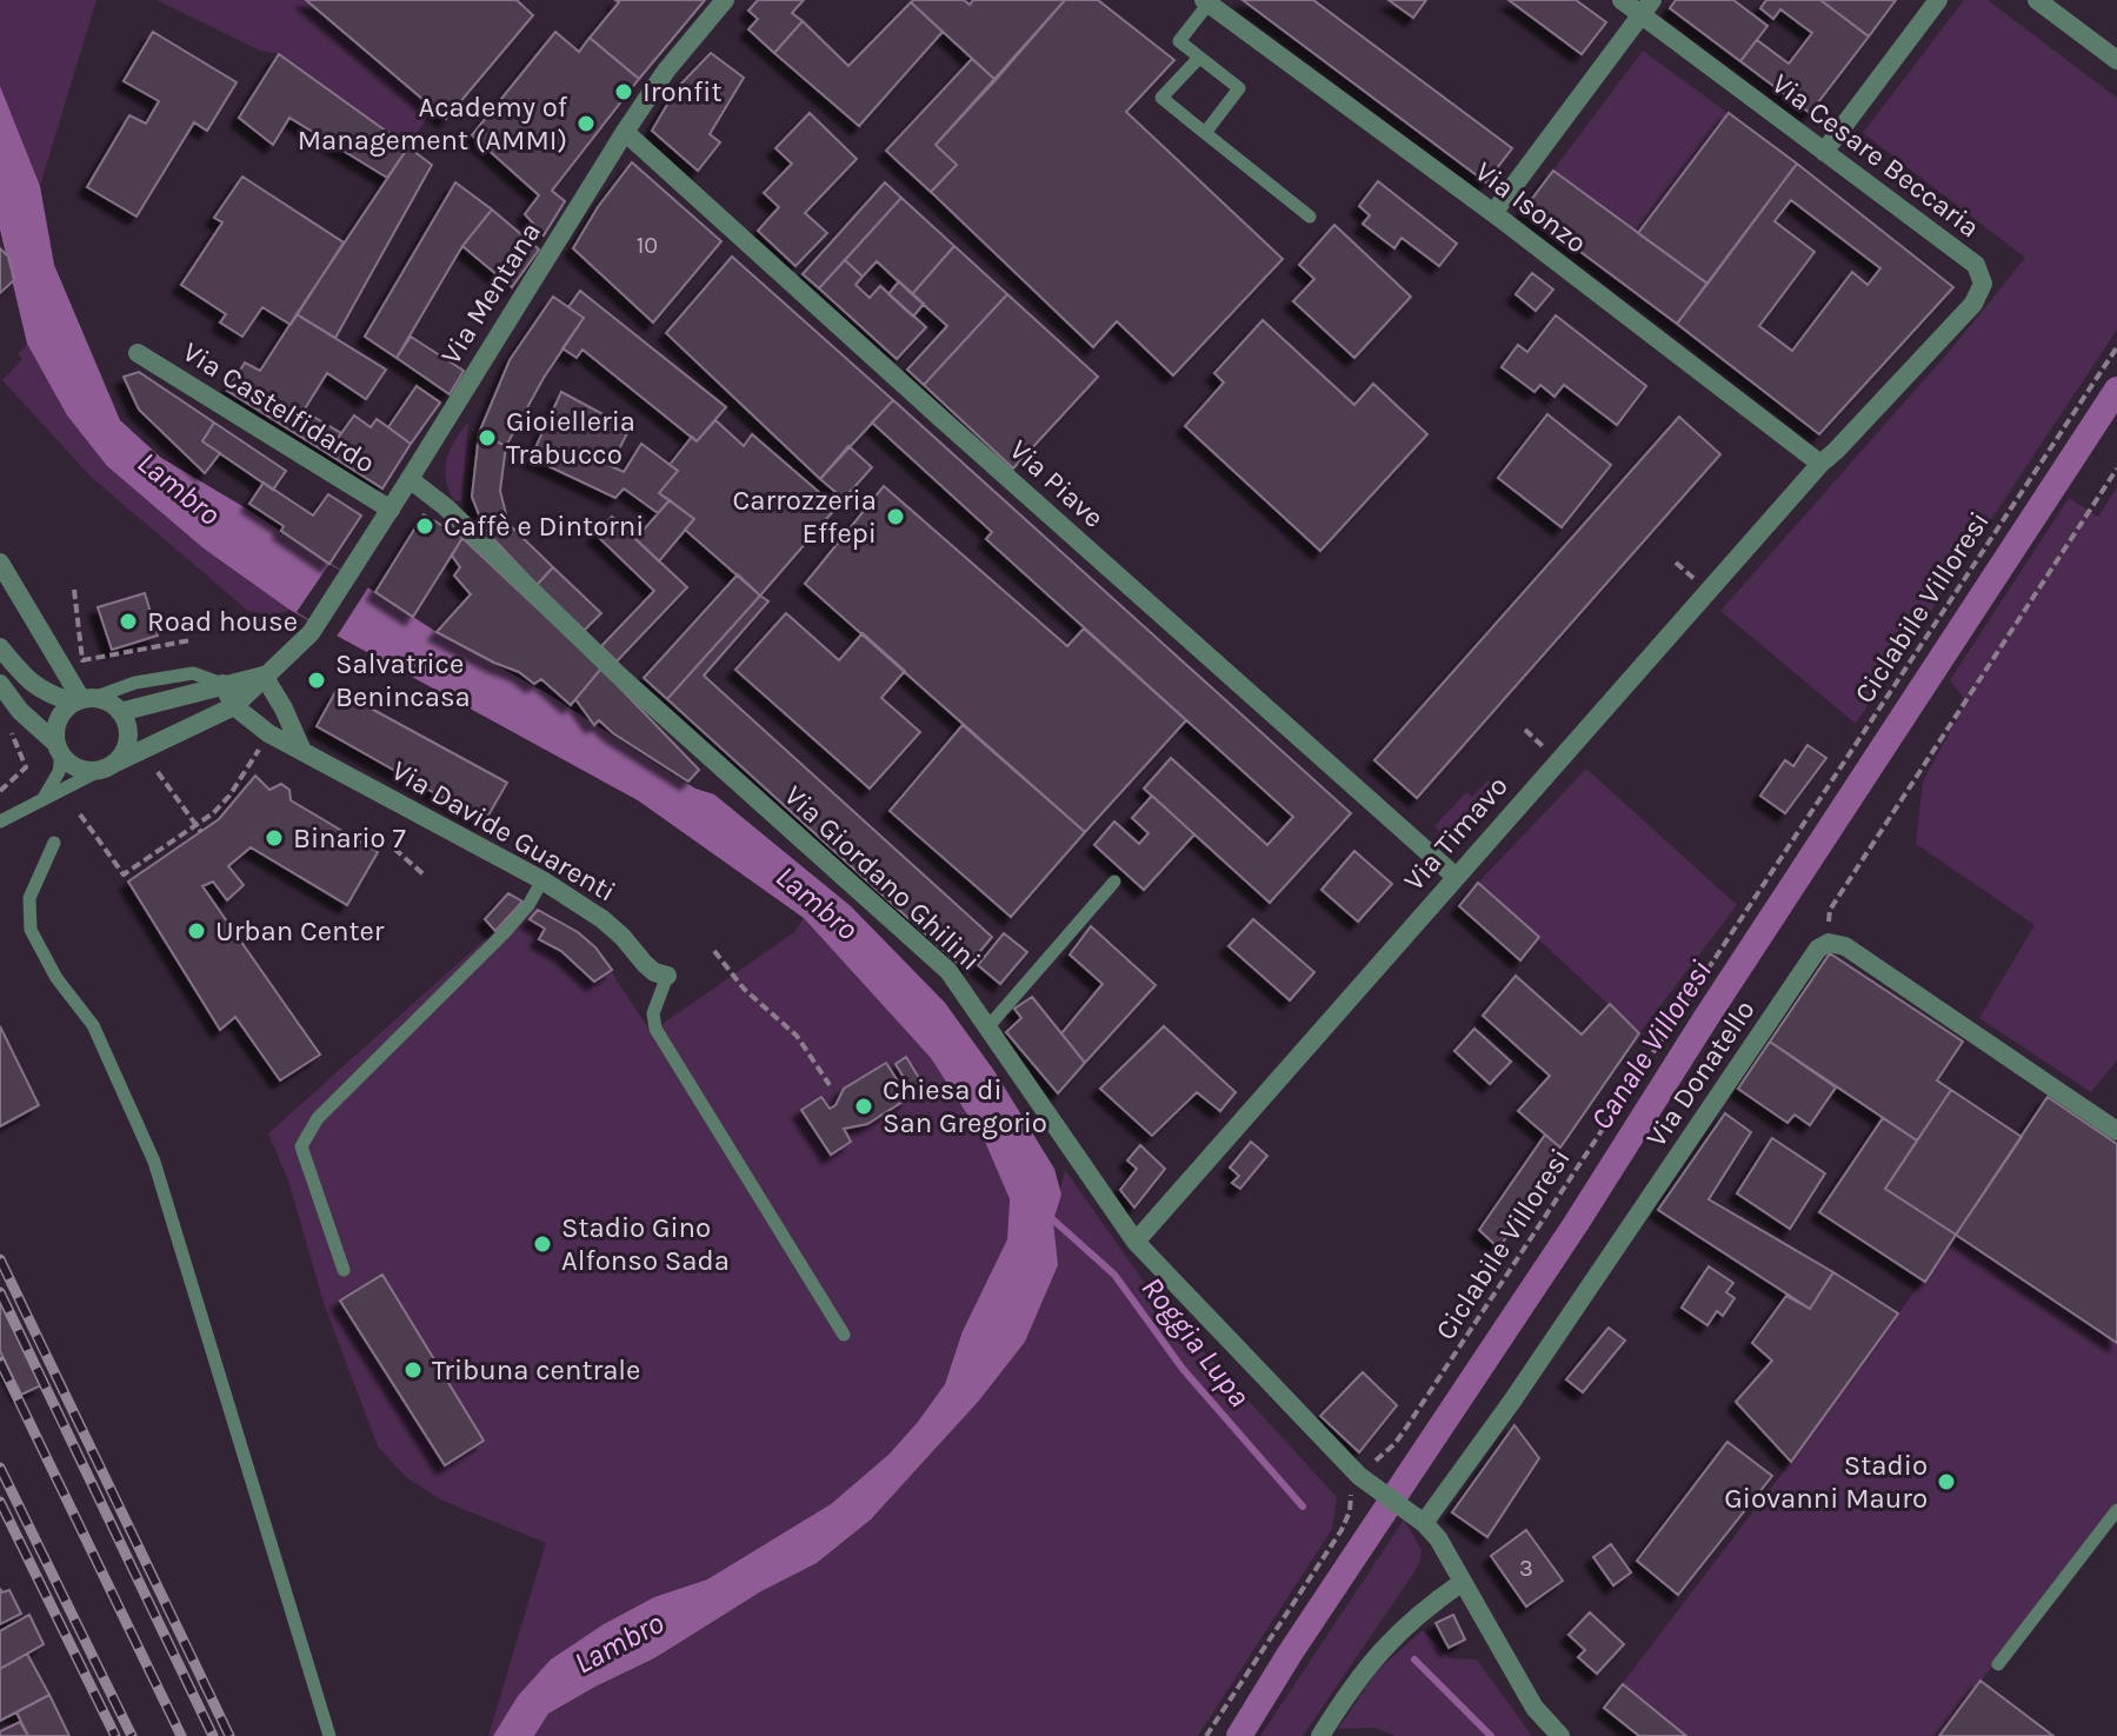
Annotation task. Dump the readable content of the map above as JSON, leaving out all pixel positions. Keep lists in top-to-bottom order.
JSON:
{
  "streets": {
    "street": [
      "Via Cesare Beccaria",
      "Via Isonzo",
      "Via Mentana",
      "Via Castelfidardo",
      "Via Piave",
      "Via Davide Guarenti",
      "Via Timavo",
      "Via Giordano Ghilini",
      "Via Donatello"
    ],
    "path": ["Ciclabile Villoresi"]
  },
  "crossings": [
    ["Via Cesare Beccaria", "Via Isonzo"],
    ["Via Cesare Beccaria", "Via Timavo"],
    ["Via Isonzo", "Via Timavo"],
    ["Via Mentana", "Via Castelfidardo"],
    ["Via Mentana", "Via Piave"],
    ["Via Mentana", "Via Davide Guarenti"],
    ["Via Mentana", "Via Giordano Ghilini"],
    ["Via Piave", "Via Timavo"],
    ["Ciclabile Villoresi", "Via Giordano Ghilini"],
    ["Via Timavo", "Via Giordano Ghilini"],
    ["Via Giordano Ghilini", "Via Donatello"]
  ],
  "water": ["Lambro", "Canale Villoresi", "Roggia Lupa"],
  "places": [
    "Ironfit",
    "Academy of Management (AMMI)",
    "Gioielleria Trabucco",
    "Carrozzeria Effepi",
    "Caffè e Dintorni",
    "Road house",
    "Salvatrice Benincasa",
    "Binario 7",
    "Urban Center",
    "Chiesa di San Gregorio",
    "Stadio Gino Alfonso Sada",
    "Tribuna centrale",
    "Stadio Giovanni Mauro"
  ],
  "house_numbers": ["10", "3"]
}
